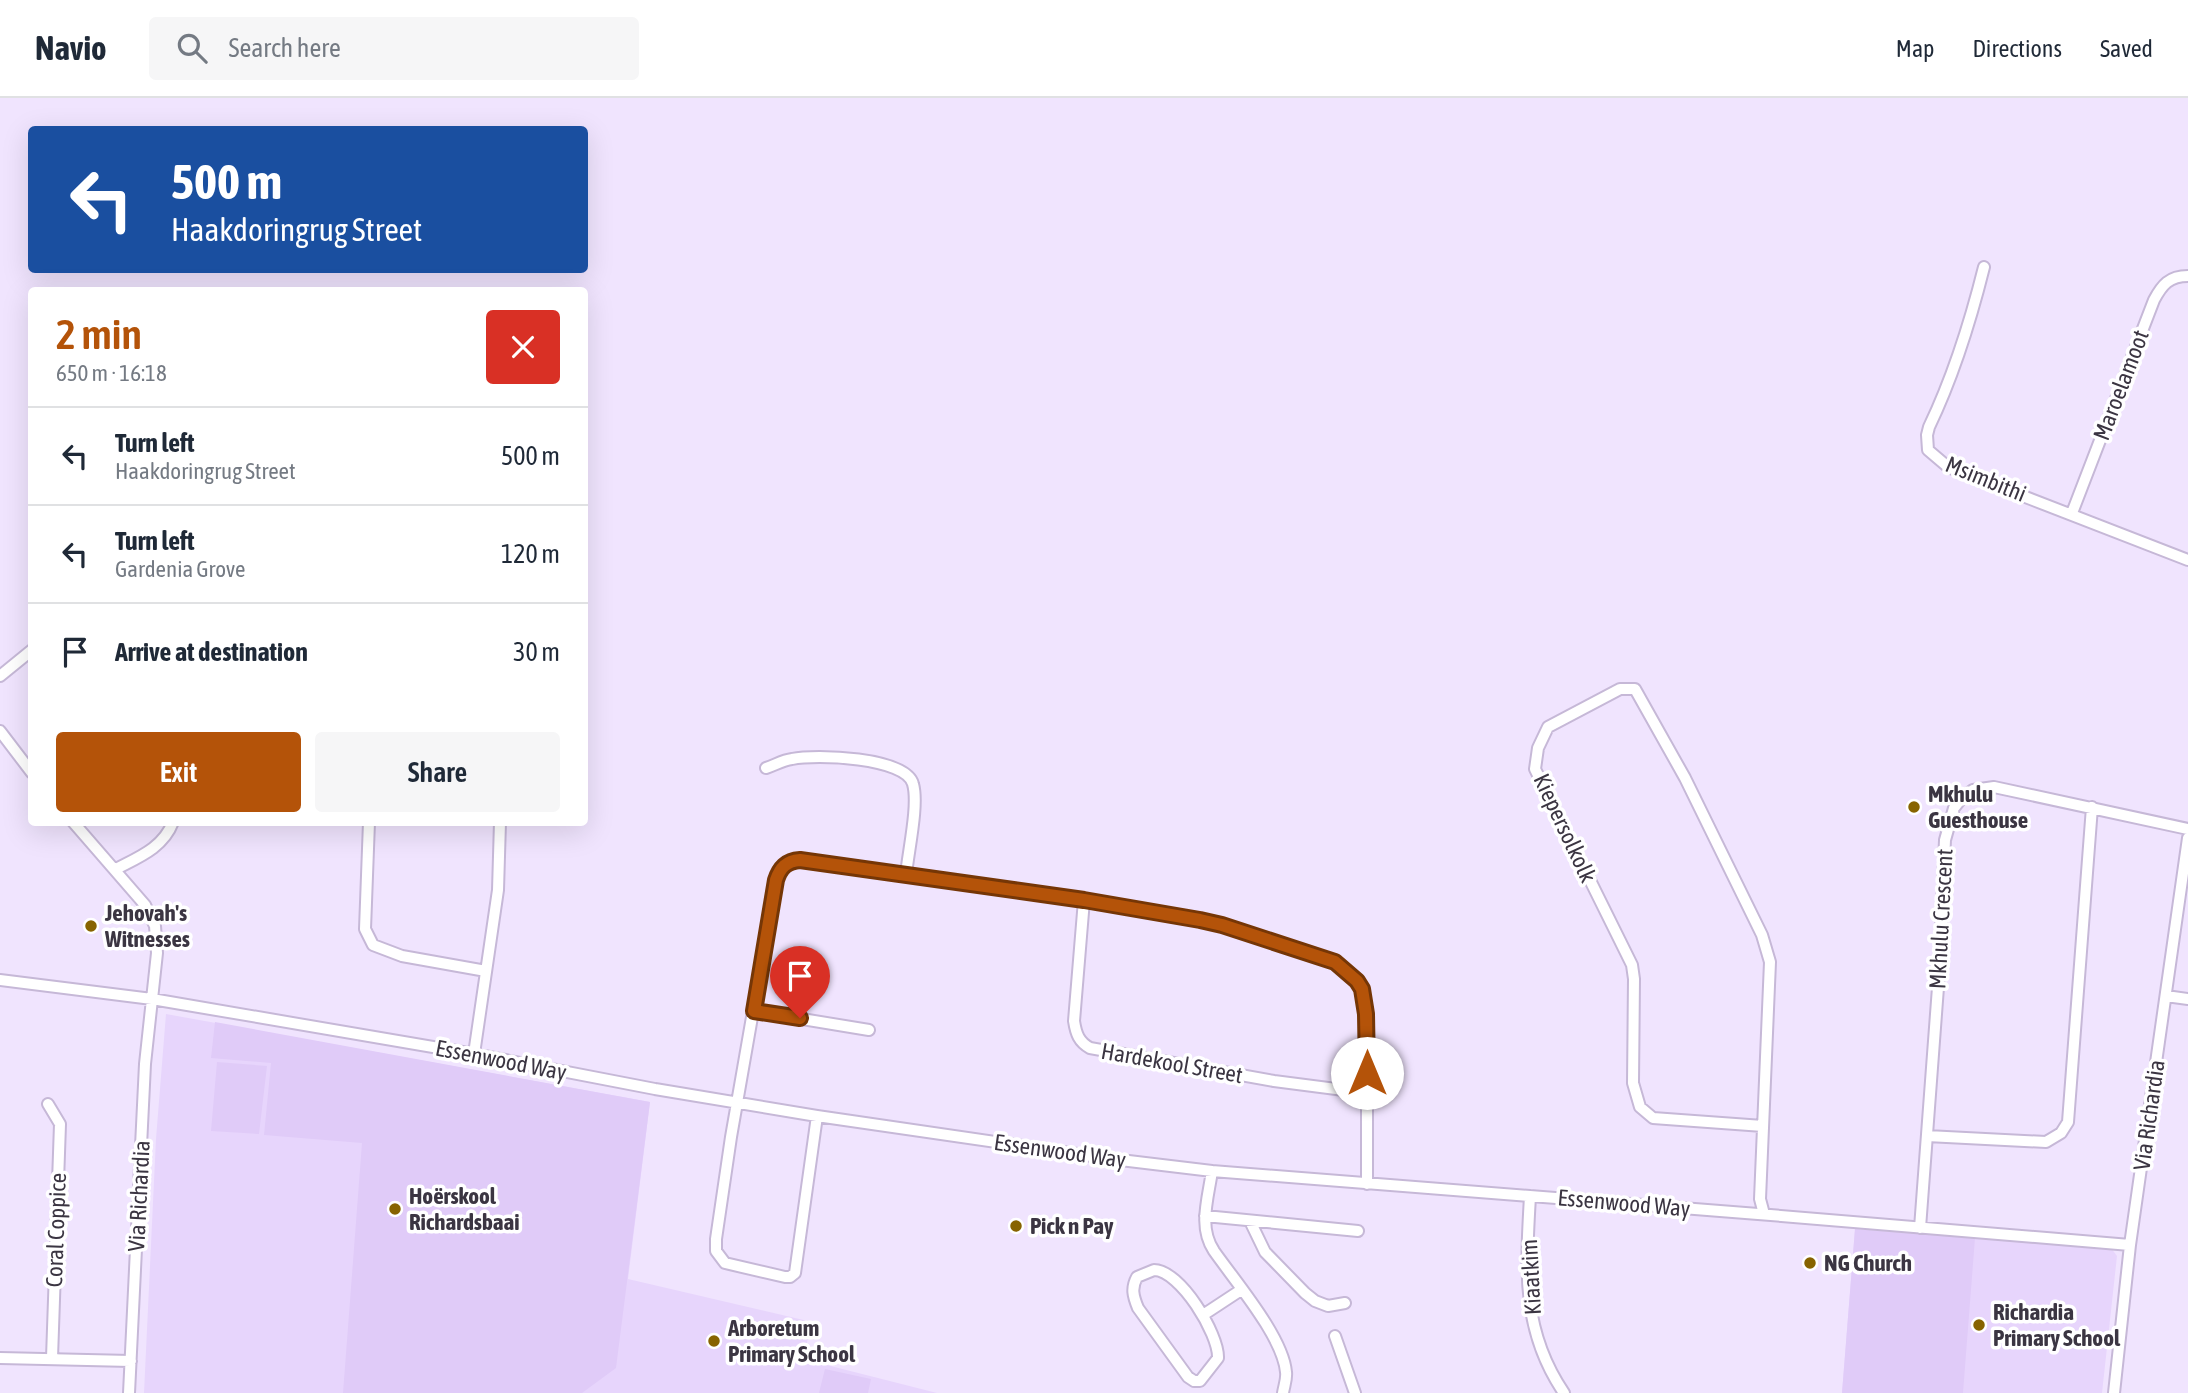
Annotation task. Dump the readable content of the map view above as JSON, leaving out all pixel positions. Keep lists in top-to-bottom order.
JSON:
{
  "streets": {
    "street": [
      "Maroelamoot",
      "Msimbithi",
      "Kiepersolkolk",
      "Mkhulu Crescent",
      "Essenwood Way",
      "Hardekool Street",
      "Via Richardia",
      "Coral Coppice",
      "Kiaatkim"
    ]
  },
  "crossings": [
    ["Maroelamoot", "Msimbithi"],
    ["Kiepersolkolk", "Essenwood Way"],
    ["Mkhulu Crescent", "Essenwood Way"],
    ["Essenwood Way", "Via Richardia"],
    ["Essenwood Way", "Kiaatkim"]
  ],
  "places": [
    "Mkhulu Guesthouse",
    "Jehovah's Witnesses",
    "Hoërskool Richardsbaai",
    "Pick n Pay",
    "NG Church",
    "Richardia Primary School",
    "Arboretum Primary School"
  ],
  "page": {
    "header": "Navio",
    "search": "Search here",
    "nav": ["Map", "Directions", "Saved"],
    "turn": ["500 m", "Haakdoringrug Street"],
    "heading": ["2 min", "650 m · 16:18"],
    "list": [
      {
        "name": "Turn left",
        "note": "Haakdoringrug Street",
        "value": "500 m"
      },
      {
        "name": "Turn left",
        "note": "Gardenia Grove",
        "value": "120 m"
      },
      {
        "name": "Arrive at destination",
        "value": "30 m"
      }
    ],
    "buttons": ["Exit", "Share"]
  }
}
